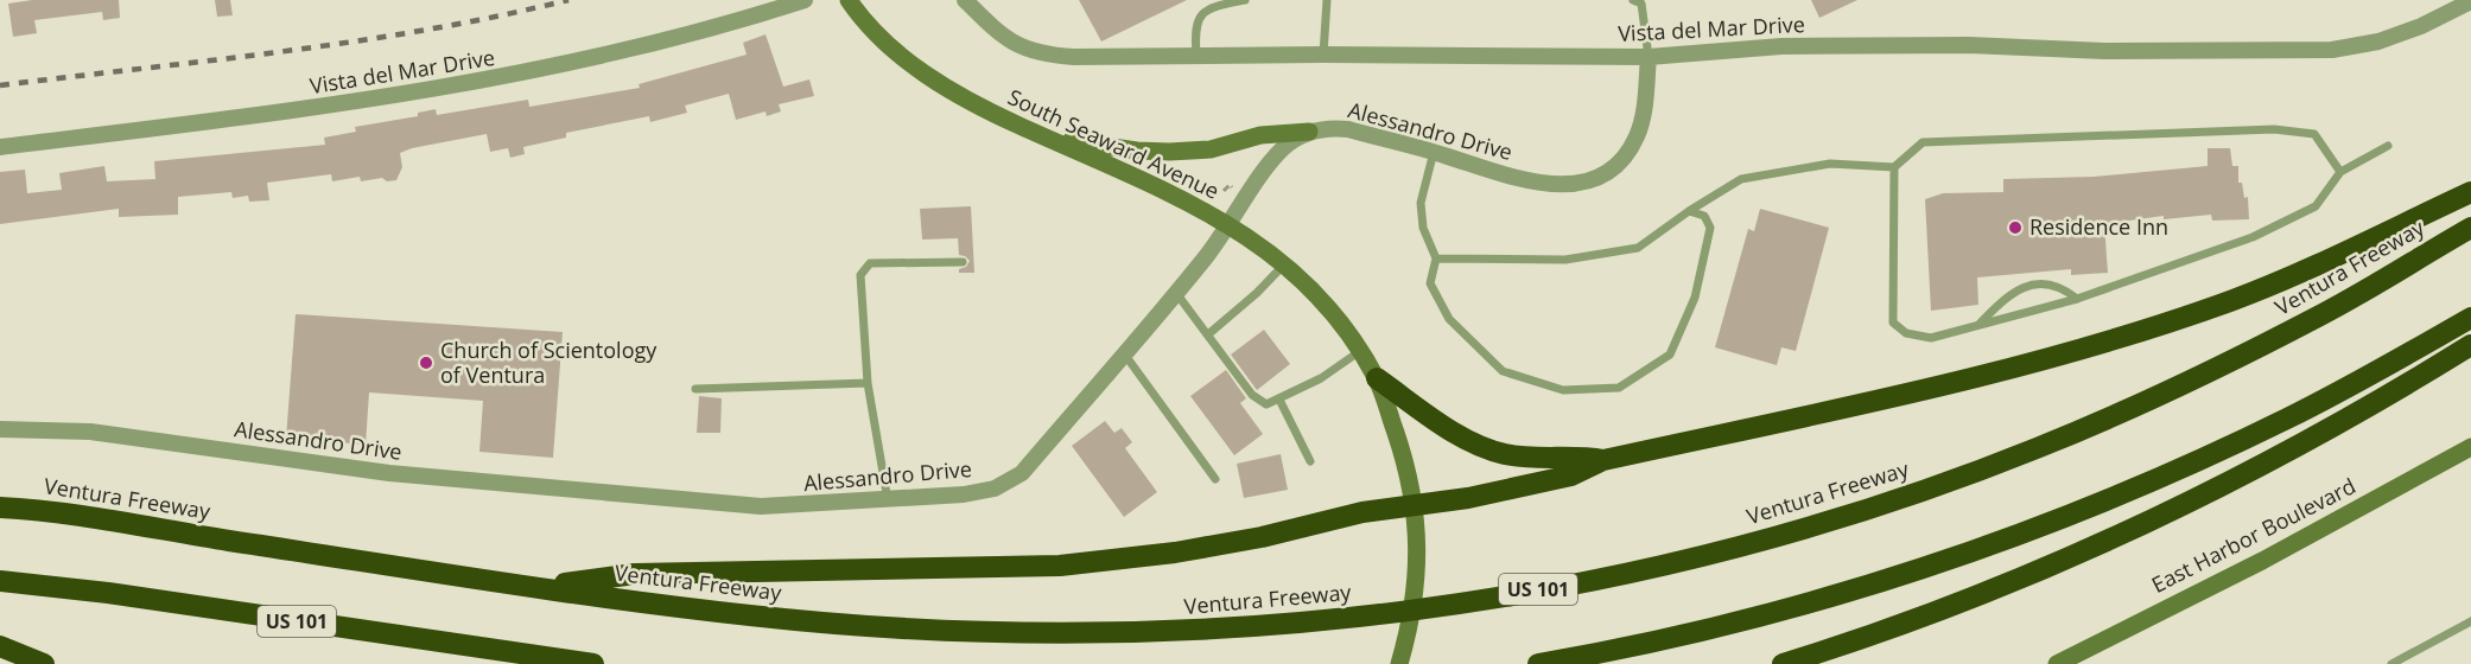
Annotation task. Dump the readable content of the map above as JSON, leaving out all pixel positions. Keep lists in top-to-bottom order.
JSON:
{
  "streets": {
    "highway": ["Ventura Freeway", "US 101"],
    "main road": ["South Seaward Avenue", "East Harbor Boulevard"],
    "street": ["Vista del Mar Drive", "Alessandro Drive"]
  },
  "crossings": [
    ["Vista del Mar Drive", "Alessandro Drive"],
    ["Alessandro Drive", "South Seaward Avenue"]
  ],
  "places": ["Residence Inn", "Church of Scientology of Ventura"]
}
